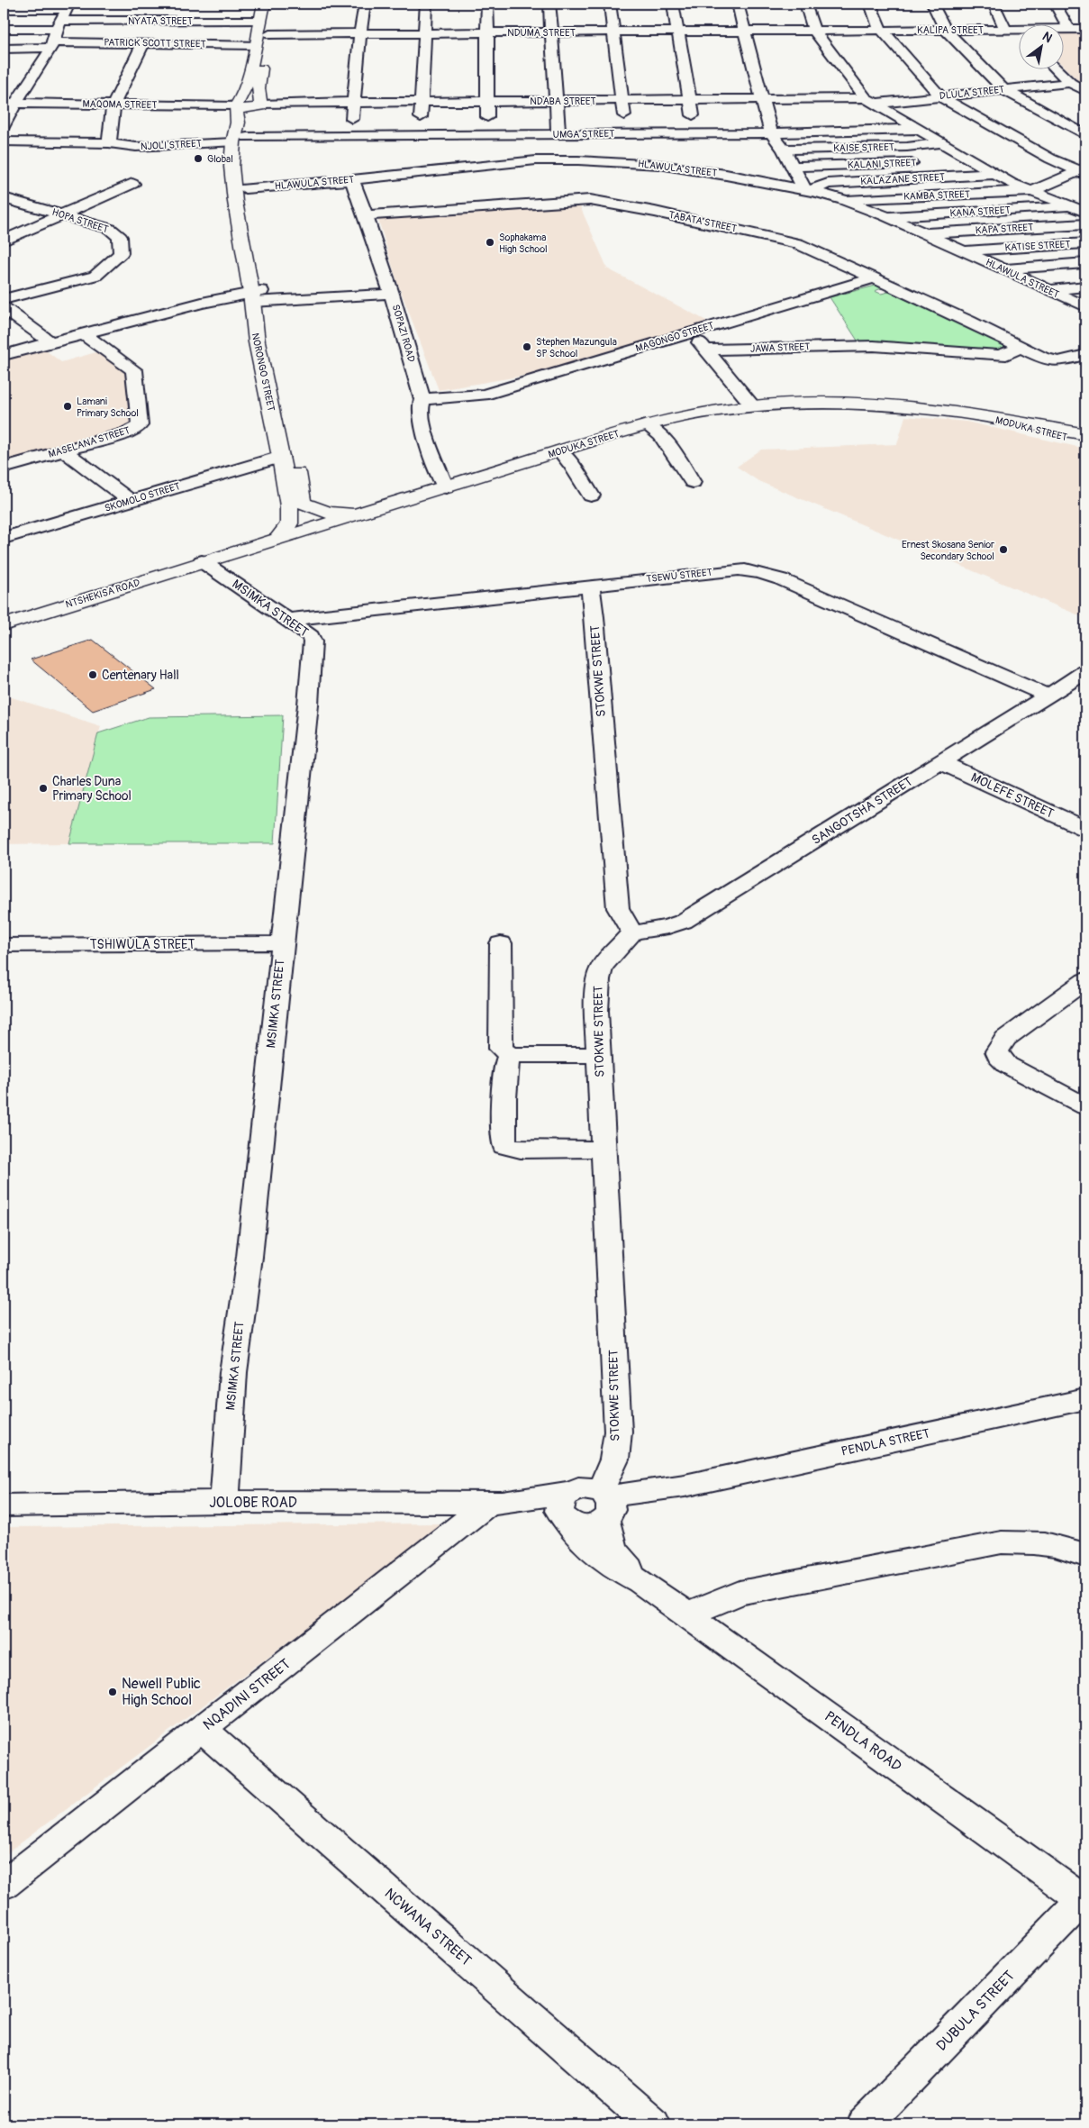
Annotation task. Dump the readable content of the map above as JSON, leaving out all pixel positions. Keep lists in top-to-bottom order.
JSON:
{
  "streets": {
    "street": [
      "NYATA STREET",
      "KALIPA STREET",
      "NDUMA STREET",
      "PATRICK SCOTT STREET",
      "DLULA STREET",
      "NDABA STREET",
      "MAQOMA STREET",
      "UMGA STREET",
      "NJOLI STREET",
      "KAISE STREET",
      "KALANI STREET",
      "HLAWULA STREET",
      "KALAZANE STREET",
      "KAMBA STREET",
      "KANA STREET",
      "HOPA STREET",
      "TABATA STREET",
      "KAPA STREET",
      "KATISE STREET",
      "SOPAZI ROAD",
      "MAGONGO STREET",
      "JAWA STREET",
      "NORONGO STREET",
      "MODUKA STREET",
      "MASELANA STREET",
      "SKOMOLO STREET",
      "TSEWU STREET",
      "NTSHEKISA ROAD",
      "MSIMKA STREET",
      "STOKWE STREET",
      "MOLEFE STREET",
      "SANGOTSHA STREET",
      "TSHIWULA STREET",
      "PENDLA STREET",
      "JOLOBE ROAD",
      "NQADINI STREET",
      "PENDLA ROAD",
      "NCWANA STREET",
      "DUBULA STREET"
    ]
  },
  "crossings": [
    ["KALIPA STREET", "NDUMA STREET"],
    ["DLULA STREET", "NDABA STREET"],
    ["HLAWULA STREET", "KALAZANE STREET"],
    ["HLAWULA STREET", "KAMBA STREET"],
    ["HLAWULA STREET", "KANA STREET"],
    ["HLAWULA STREET", "KAPA STREET"],
    ["HLAWULA STREET", "KATISE STREET"],
    ["HLAWULA STREET", "SOPAZI ROAD"],
    ["HLAWULA STREET", "NORONGO STREET"],
    ["TABATA STREET", "SOPAZI ROAD"],
    ["TABATA STREET", "MAGONGO STREET"],
    ["TABATA STREET", "JAWA STREET"],
    ["SOPAZI ROAD", "MAGONGO STREET"],
    ["SOPAZI ROAD", "MODUKA STREET"],
    ["NORONGO STREET", "MODUKA STREET"],
    ["NORONGO STREET", "SKOMOLO STREET"],
    ["MODUKA STREET", "NTSHEKISA ROAD"],
    ["MODUKA STREET", "MSIMKA STREET"],
    ["TSEWU STREET", "MSIMKA STREET"],
    ["TSEWU STREET", "STOKWE STREET"],
    ["TSEWU STREET", "SANGOTSHA STREET"],
    ["NTSHEKISA ROAD", "MSIMKA STREET"],
    ["MSIMKA STREET", "TSHIWULA STREET"],
    ["MSIMKA STREET", "JOLOBE ROAD"],
    ["STOKWE STREET", "SANGOTSHA STREET"],
    ["STOKWE STREET", "PENDLA STREET"],
    ["STOKWE STREET", "JOLOBE ROAD"],
    ["STOKWE STREET", "PENDLA ROAD"],
    ["MOLEFE STREET", "SANGOTSHA STREET"],
    ["PENDLA STREET", "JOLOBE ROAD"],
    ["PENDLA STREET", "PENDLA ROAD"],
    ["JOLOBE ROAD", "NQADINI STREET"],
    ["JOLOBE ROAD", "PENDLA ROAD"],
    ["NQADINI STREET", "NCWANA STREET"],
    ["PENDLA ROAD", "DUBULA STREET"]
  ],
  "places": [
    "Global",
    "Sophakama High School",
    "Stephen Mazungula SP School",
    "Lamani Primary School",
    "Ernest Skosana Senior Secondary School",
    "Centenary Hall",
    "Charles Duna Primary School",
    "Newell Public High School"
  ],
  "north": "top right"
}
